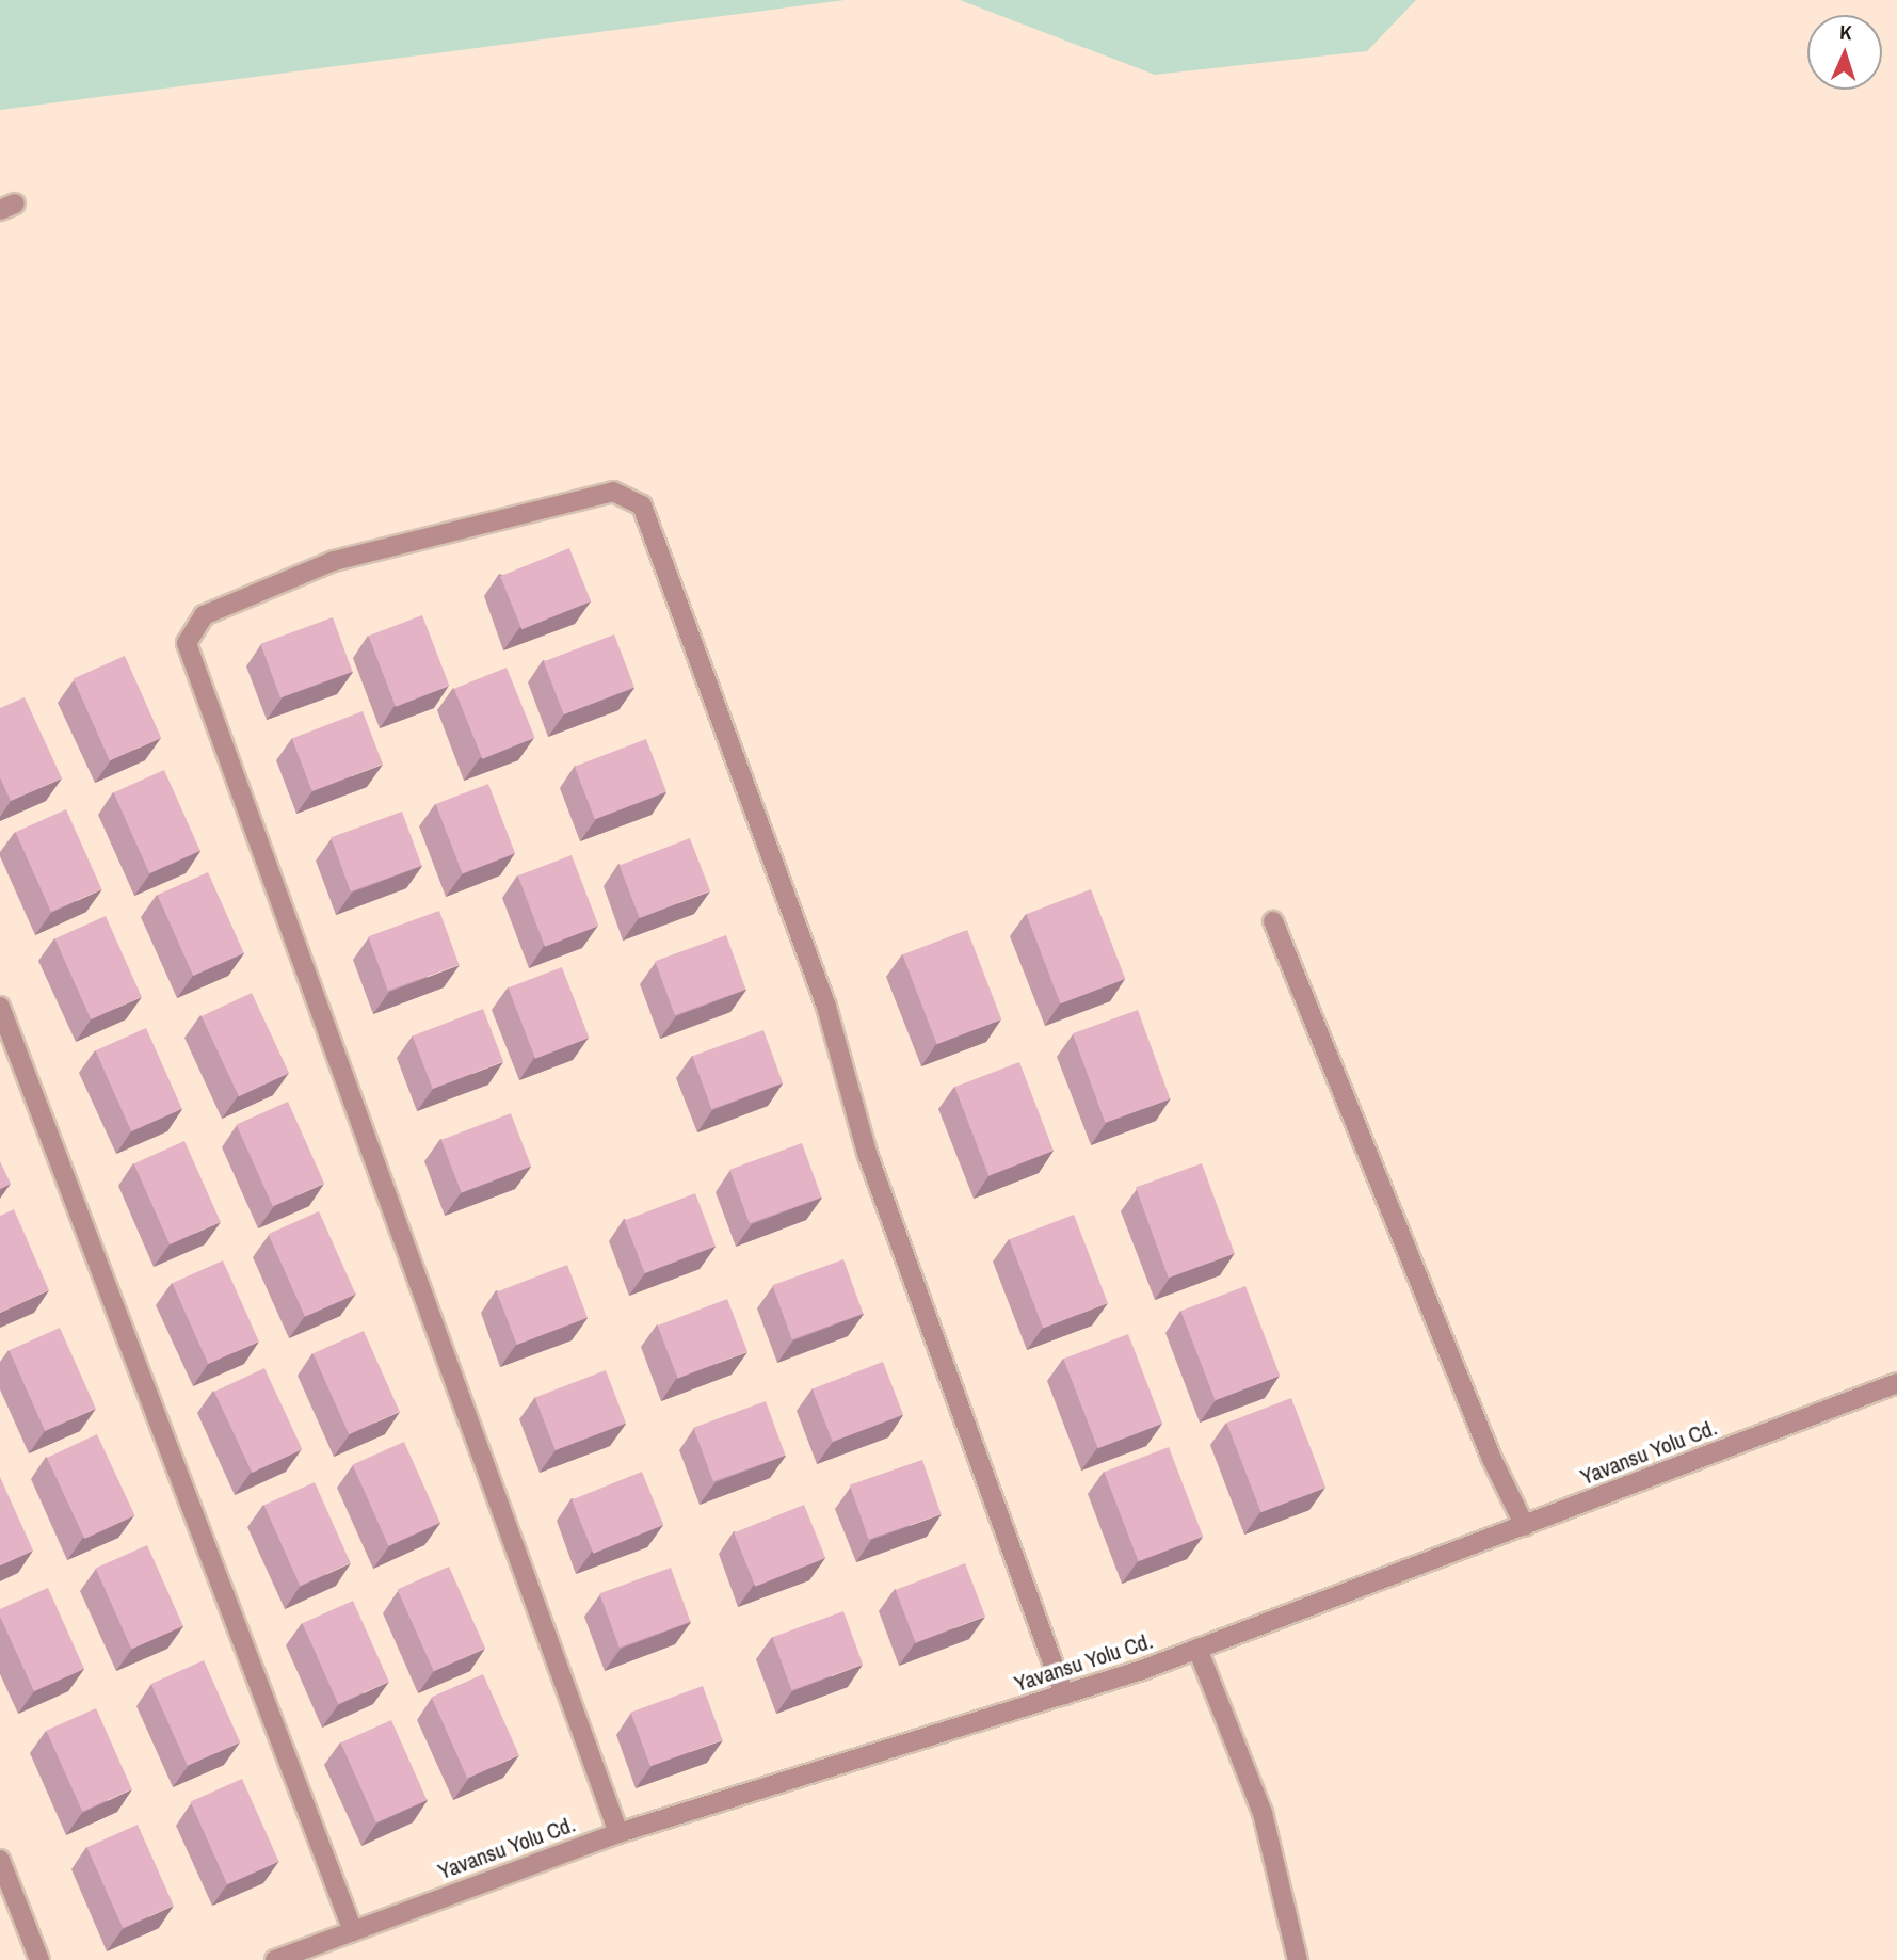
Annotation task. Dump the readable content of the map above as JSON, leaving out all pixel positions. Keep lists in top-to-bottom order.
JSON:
{
  "streets": {
    "street": ["Yavansu Yolu Cd."]
  },
  "north": "top"
}
